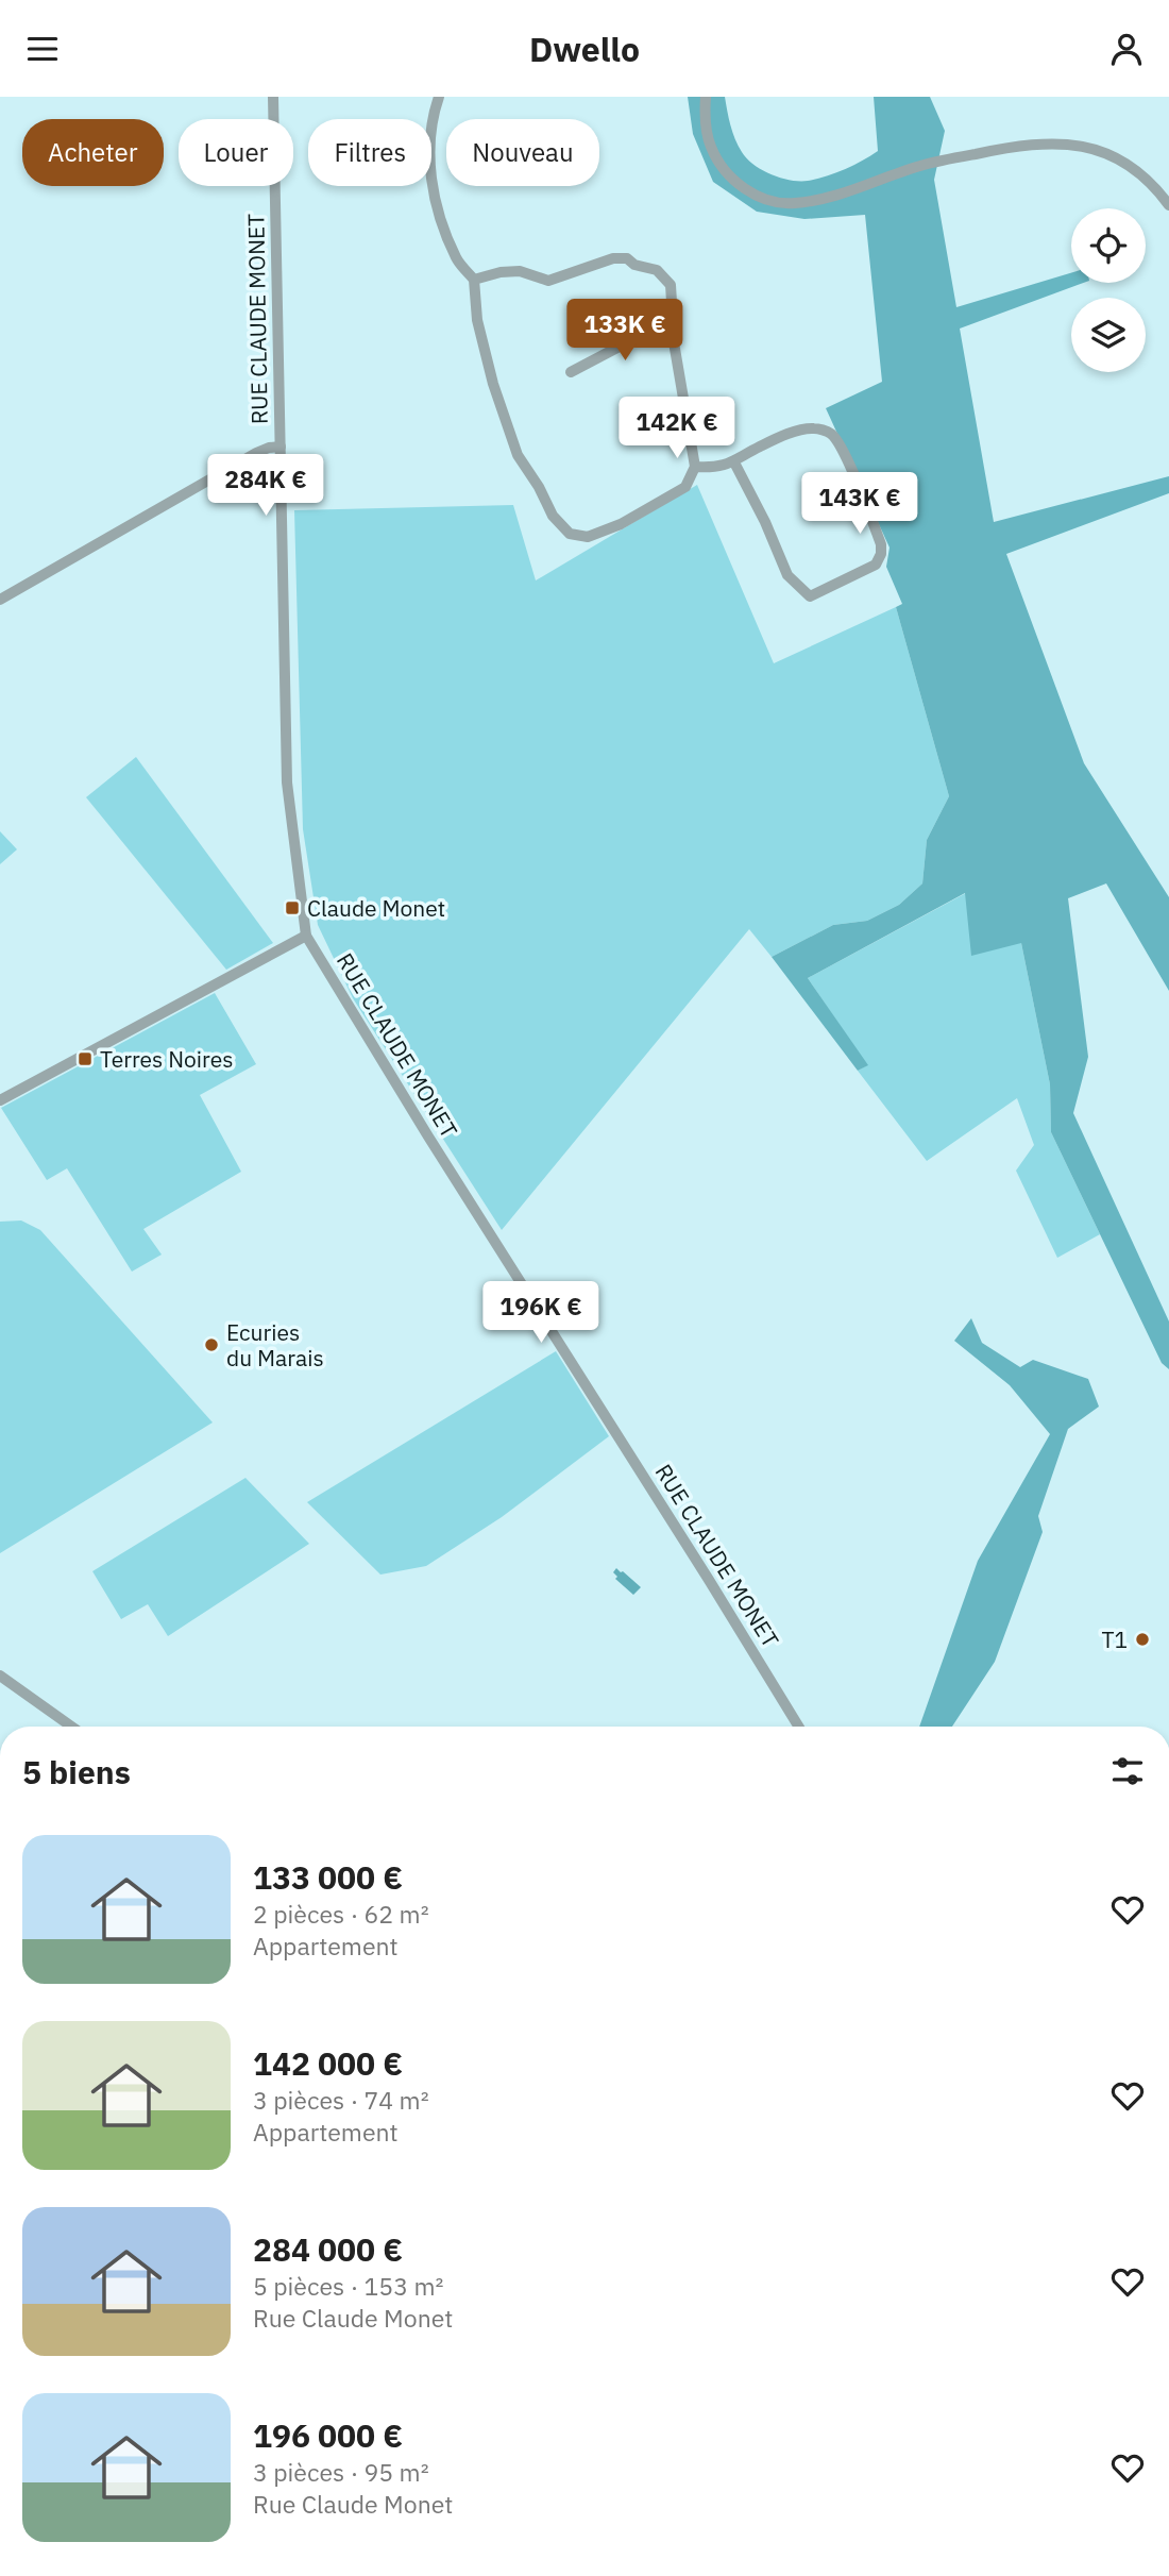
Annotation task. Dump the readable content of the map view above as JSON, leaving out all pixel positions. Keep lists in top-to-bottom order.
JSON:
{
  "streets": {
    "street": ["RUE CLAUDE MONET"]
  },
  "places": {
    "transit": ["Claude Monet", "Terres Noires"],
    "other": ["Ecuries du Marais", "T1"]
  },
  "page": {
    "header": "Dwello",
    "chip": [
      "Acheter",
      "Louer",
      "Filtres",
      "Nouveau"
    ],
    "price": [
      "133K €",
      "142K €",
      "284K €",
      "143K €",
      "196K €"
    ],
    "heading": "5 biens",
    "list": [
      {
        "name": "133 000 €",
        "note": "2 pièces · 62 m² · Appartement"
      },
      {
        "name": "142 000 €",
        "note": "3 pièces · 74 m² · Appartement"
      },
      {
        "name": "284 000 €",
        "note": "5 pièces · 153 m² · Rue Claude Monet"
      },
      {
        "name": "196 000 €",
        "note": "3 pièces · 95 m² · Rue Claude Monet"
      }
    ]
  }
}
